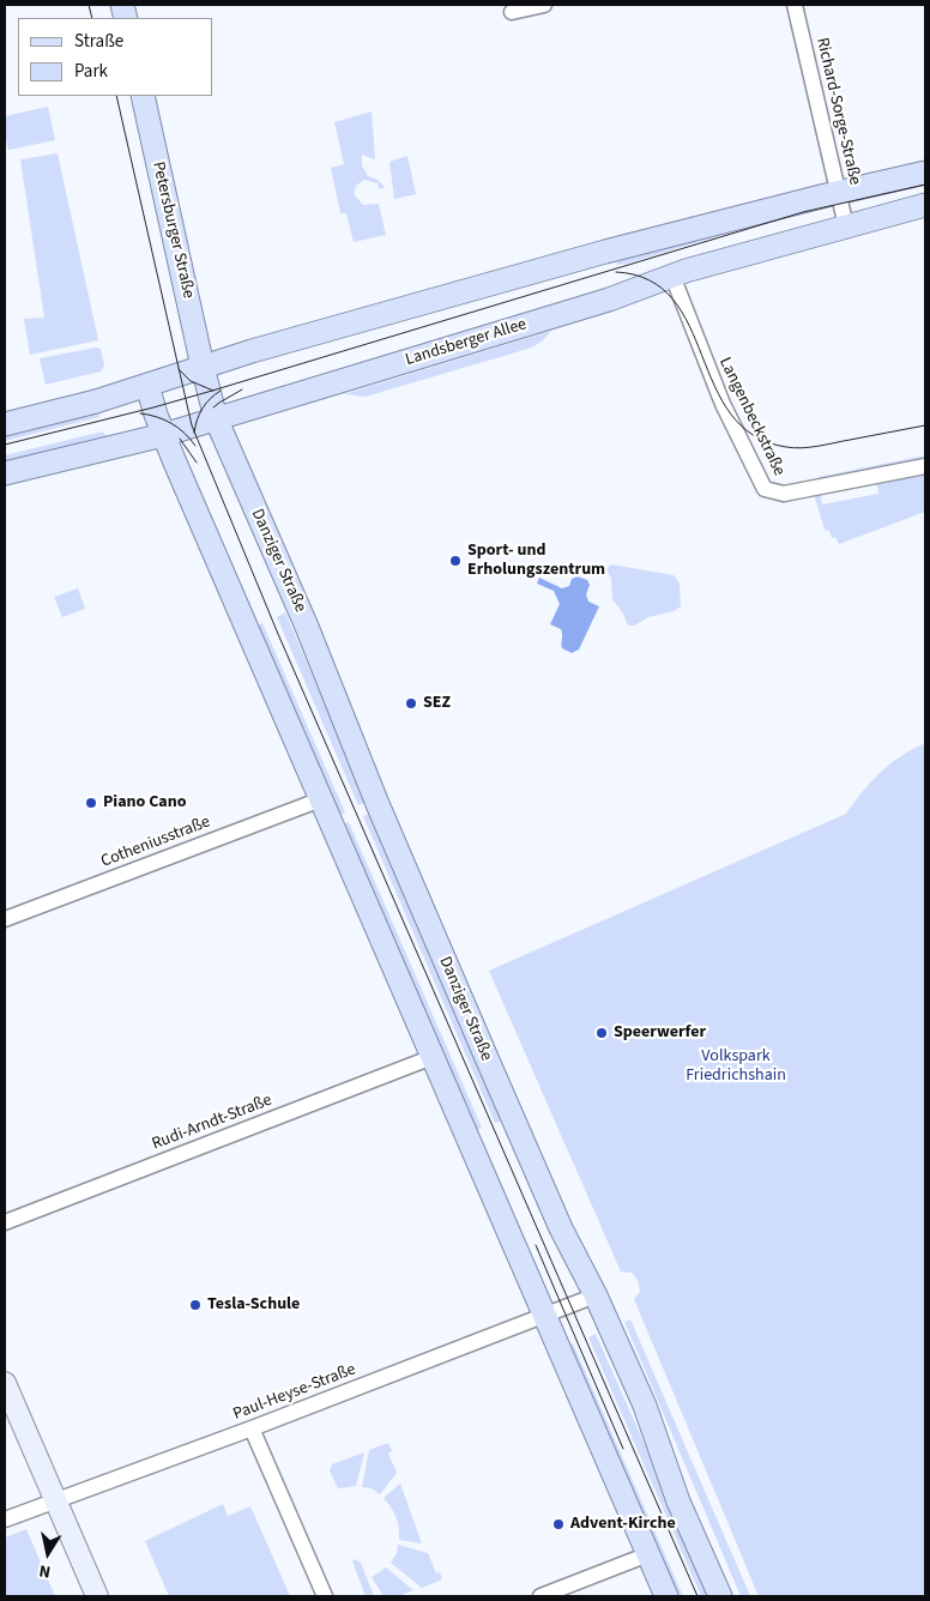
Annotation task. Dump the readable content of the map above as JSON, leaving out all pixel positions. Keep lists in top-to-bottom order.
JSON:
{
  "streets": {
    "main road": ["Petersburger Straße", "Landsberger Allee", "Danziger Straße"],
    "street": [
      "Richard-Sorge-Straße",
      "Langenbeckstraße",
      "Cotheniusstraße",
      "Rudi-Arndt-Straße",
      "Paul-Heyse-Straße"
    ]
  },
  "crossings": [
    ["Richard-Sorge-Straße", "Landsberger Allee"],
    ["Petersburger Straße", "Landsberger Allee"],
    ["Petersburger Straße", "Danziger Straße"],
    ["Landsberger Allee", "Langenbeckstraße"],
    ["Landsberger Allee", "Danziger Straße"],
    ["Danziger Straße", "Paul-Heyse-Straße"]
  ],
  "parks": ["Volkspark Friedrichshain"],
  "places": [
    "Sport- und Erholungszentrum",
    "SEZ",
    "Piano Cano",
    "Speerwerfer",
    "Tesla-Schule",
    "Advent-Kirche"
  ],
  "legend": ["Straße", "Park"],
  "north": "bottom"
}
